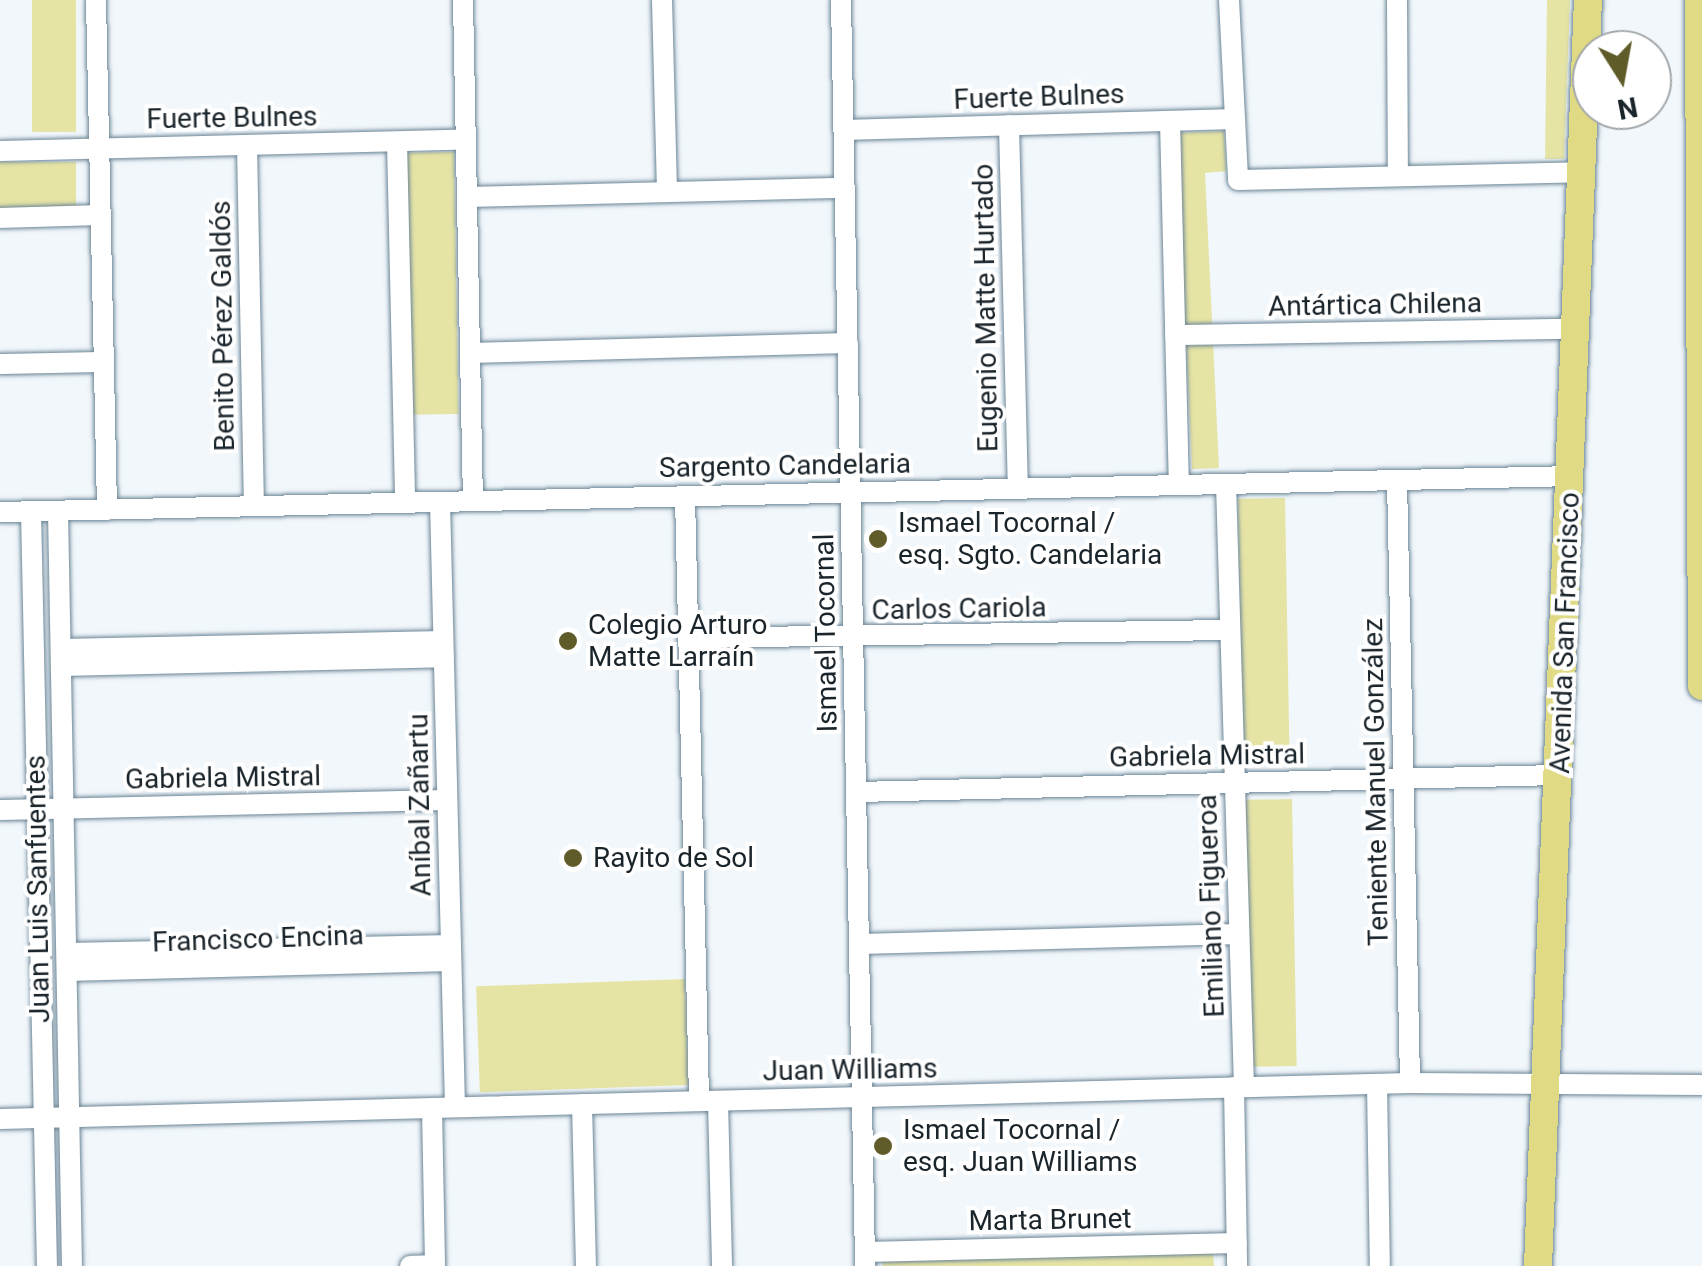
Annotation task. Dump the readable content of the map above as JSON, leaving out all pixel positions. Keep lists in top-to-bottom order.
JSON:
{
  "streets": {
    "main road": ["Avenida San Francisco"],
    "street": [
      "Fuerte Bulnes",
      "Antártica Chilena",
      "Eugenio Matte Hurtado",
      "Benito Pérez Galdós",
      "Sargento Candelaria",
      "Carlos Cariola",
      "Ismael Tocornal",
      "Gabriela Mistral",
      "Teniente Manuel González",
      "Aníbal Zañartu",
      "Juan Luis Sanfuentes",
      "Emiliano Figueroa",
      "Francisco Encina",
      "Juan Williams",
      "Marta Brunet"
    ]
  },
  "crossings": [
    ["Fuerte Bulnes", "Eugenio Matte Hurtado"],
    ["Fuerte Bulnes", "Benito Pérez Galdós"],
    ["Fuerte Bulnes", "Ismael Tocornal"],
    ["Antártica Chilena", "Avenida San Francisco"],
    ["Eugenio Matte Hurtado", "Sargento Candelaria"],
    ["Benito Pérez Galdós", "Sargento Candelaria"],
    ["Sargento Candelaria", "Ismael Tocornal"],
    ["Sargento Candelaria", "Avenida San Francisco"],
    ["Sargento Candelaria", "Teniente Manuel González"],
    ["Sargento Candelaria", "Aníbal Zañartu"],
    ["Sargento Candelaria", "Juan Luis Sanfuentes"],
    ["Sargento Candelaria", "Emiliano Figueroa"],
    ["Carlos Cariola", "Ismael Tocornal"],
    ["Carlos Cariola", "Emiliano Figueroa"],
    ["Ismael Tocornal", "Gabriela Mistral"],
    ["Ismael Tocornal", "Juan Williams"],
    ["Ismael Tocornal", "Marta Brunet"],
    ["Avenida San Francisco", "Gabriela Mistral"],
    ["Avenida San Francisco", "Juan Williams"],
    ["Gabriela Mistral", "Teniente Manuel González"],
    ["Gabriela Mistral", "Aníbal Zañartu"],
    ["Gabriela Mistral", "Juan Luis Sanfuentes"],
    ["Gabriela Mistral", "Emiliano Figueroa"],
    ["Teniente Manuel González", "Juan Williams"],
    ["Aníbal Zañartu", "Francisco Encina"],
    ["Aníbal Zañartu", "Juan Williams"],
    ["Juan Luis Sanfuentes", "Francisco Encina"],
    ["Juan Luis Sanfuentes", "Juan Williams"],
    ["Emiliano Figueroa", "Juan Williams"],
    ["Emiliano Figueroa", "Marta Brunet"]
  ],
  "places": [
    "Ismael Tocornal / esq. Sgto. Candelaria",
    "Colegio Arturo Matte Larraín",
    "Rayito de Sol",
    "Ismael Tocornal / esq. Juan Williams"
  ],
  "north": "bottom"
}
